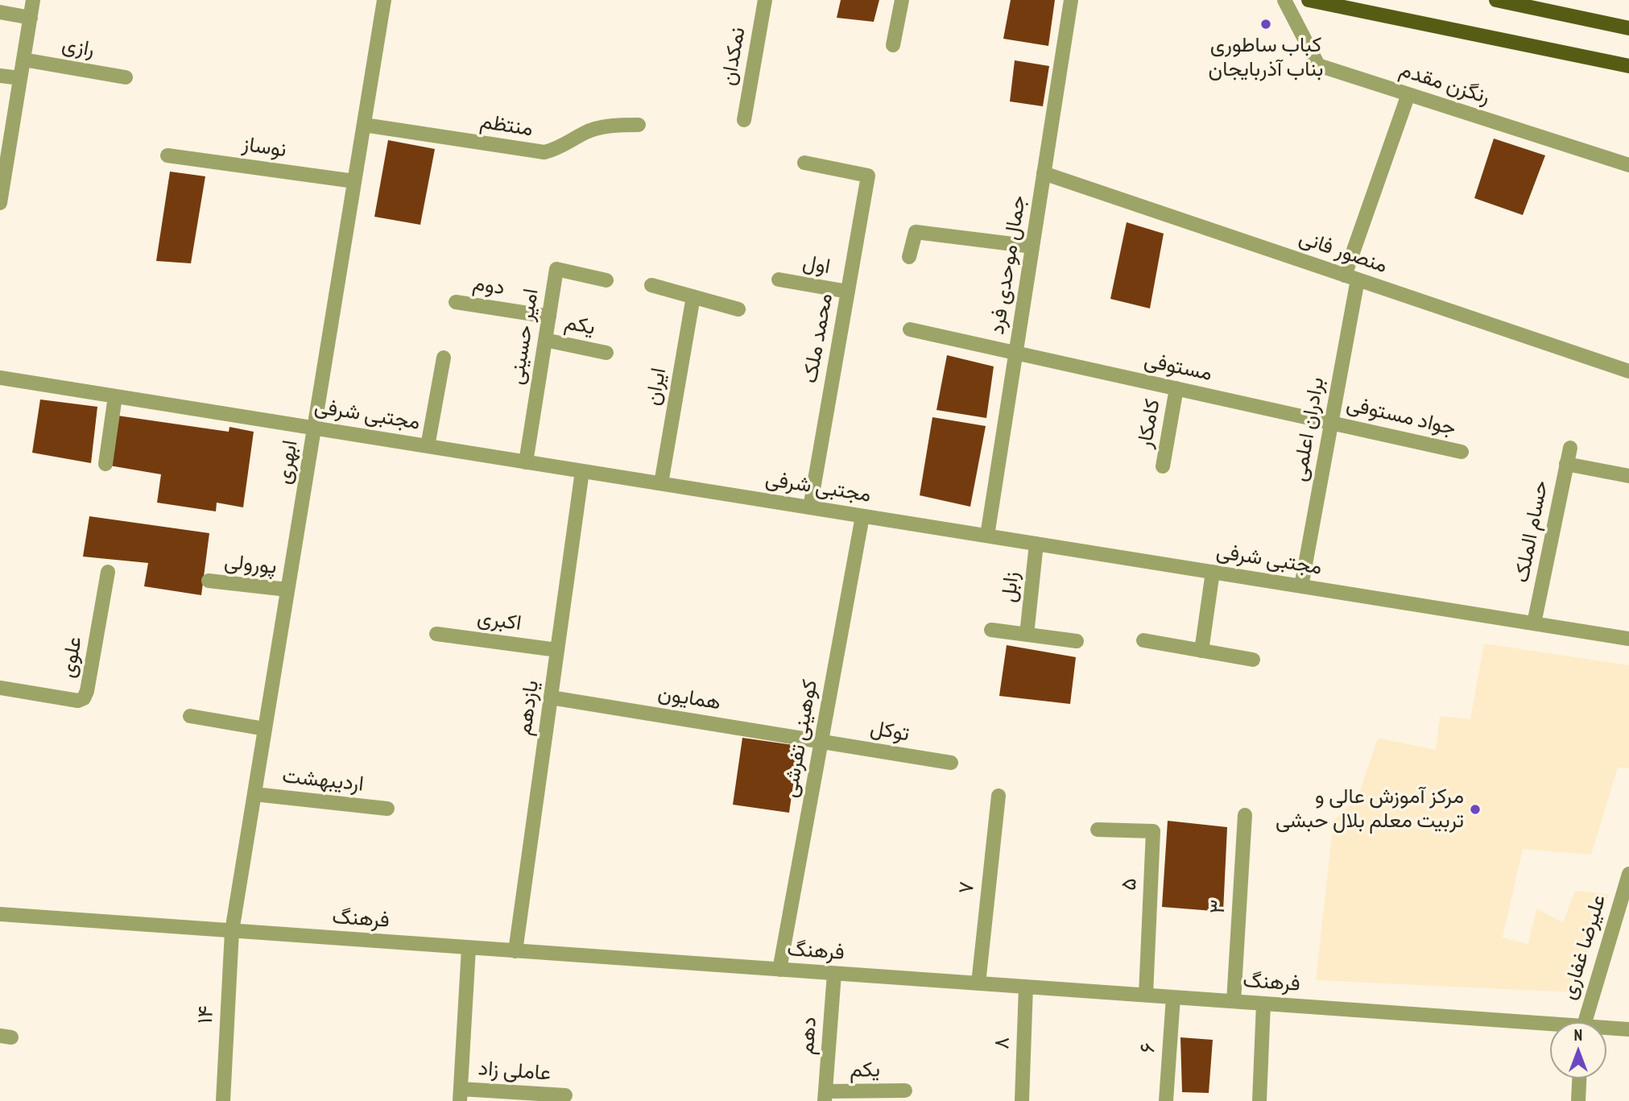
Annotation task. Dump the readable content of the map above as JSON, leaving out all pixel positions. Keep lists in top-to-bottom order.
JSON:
{
  "streets": {
    "street": [
      "رازی",
      "نمکدان",
      "رنگزن مقدم",
      "منتظم",
      "نوساز",
      "منصور فانی",
      "اول",
      "جمال موحدی فرد",
      "دوم",
      "یکم",
      "امیر حسینی",
      "محمد ملک",
      "مستوفی",
      "ایران",
      "مجتبی شرفی",
      "جواد مستوفی",
      "کامکار",
      "برادران اعلمی",
      "ابهری",
      "حسام الملک",
      "پورولی",
      "زابل",
      "اکبری",
      "علوی",
      "همایون",
      "یازدهم",
      "توکل",
      "کوهینی تفرشی",
      "اردیبهشت",
      "۵",
      "۷",
      "۳",
      "فرهنگ",
      "علیرضا غفاری",
      "۱۴",
      "دهم",
      "۸",
      "۶",
      "عاملی زاد"
    ]
  },
  "crossings": [
    ["رنگزن مقدم", "برادران اعلمی"],
    ["منتظم", "ابهری"],
    ["نوساز", "ابهری"],
    ["منصور فانی", "جمال موحدی فرد"],
    ["منصور فانی", "برادران اعلمی"],
    ["اول", "محمد ملک"],
    ["جمال موحدی فرد", "مستوفی"],
    ["جمال موحدی فرد", "مجتبی شرفی"],
    ["دوم", "امیر حسینی"],
    ["یکم", "امیر حسینی"],
    ["یکم", "دهم"],
    ["امیر حسینی", "مجتبی شرفی"],
    ["محمد ملک", "مجتبی شرفی"],
    ["مستوفی", "جواد مستوفی"],
    ["مستوفی", "کامکار"],
    ["مستوفی", "برادران اعلمی"],
    ["ایران", "مجتبی شرفی"],
    ["مجتبی شرفی", "برادران اعلمی"],
    ["مجتبی شرفی", "ابهری"],
    ["مجتبی شرفی", "حسام الملک"],
    ["مجتبی شرفی", "زابل"],
    ["مجتبی شرفی", "یازدهم"],
    ["مجتبی شرفی", "کوهینی تفرشی"],
    ["جواد مستوفی", "برادران اعلمی"],
    ["ابهری", "پورولی"],
    ["ابهری", "اردیبهشت"],
    ["ابهری", "فرهنگ"],
    ["ابهری", "۱۴"],
    ["اکبری", "یازدهم"],
    ["همایون", "یازدهم"],
    ["همایون", "توکل"],
    ["همایون", "کوهینی تفرشی"],
    ["یازدهم", "فرهنگ"],
    ["توکل", "کوهینی تفرشی"],
    ["کوهینی تفرشی", "فرهنگ"],
    ["۵", "فرهنگ"],
    ["۷", "فرهنگ"],
    ["۳", "فرهنگ"],
    ["فرهنگ", "۱۴"],
    ["فرهنگ", "دهم"],
    ["فرهنگ", "۸"],
    ["فرهنگ", "۶"]
  ],
  "places": ["کباب ساطوری بناب آذربایجان", "مرکز آموزش عالی و تربیت معلم بلال حبشی"],
  "north": "top"
}
